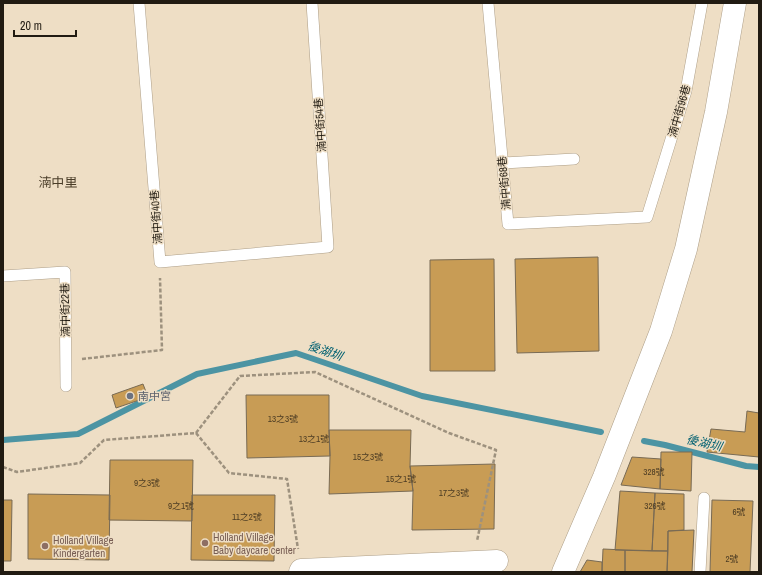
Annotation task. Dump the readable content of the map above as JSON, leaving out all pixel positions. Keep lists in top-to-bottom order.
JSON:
{
  "streets": {
    "lane": [
      "湳中街96巷",
      "湳中街54巷",
      "湳中街68巷",
      "湳中街40巷",
      "湳中街22巷"
    ]
  },
  "crossings": [
    ["湳中街96巷", "湳中街68巷"],
    ["湳中街54巷", "湳中街40巷"]
  ],
  "districts": ["湳中里"],
  "water": ["後湖圳"],
  "places": ["南中宮", "Holland Village Baby daycare center", "Holland Village Kindergarten"],
  "house_numbers": [
    "13之3號",
    "13之1號",
    "15之3號",
    "328號",
    "15之1號",
    "9之3號",
    "17之3號",
    "9之1號",
    "326號",
    "6號",
    "11之2號",
    "2號"
  ],
  "scale_bar": "20 m"
}
